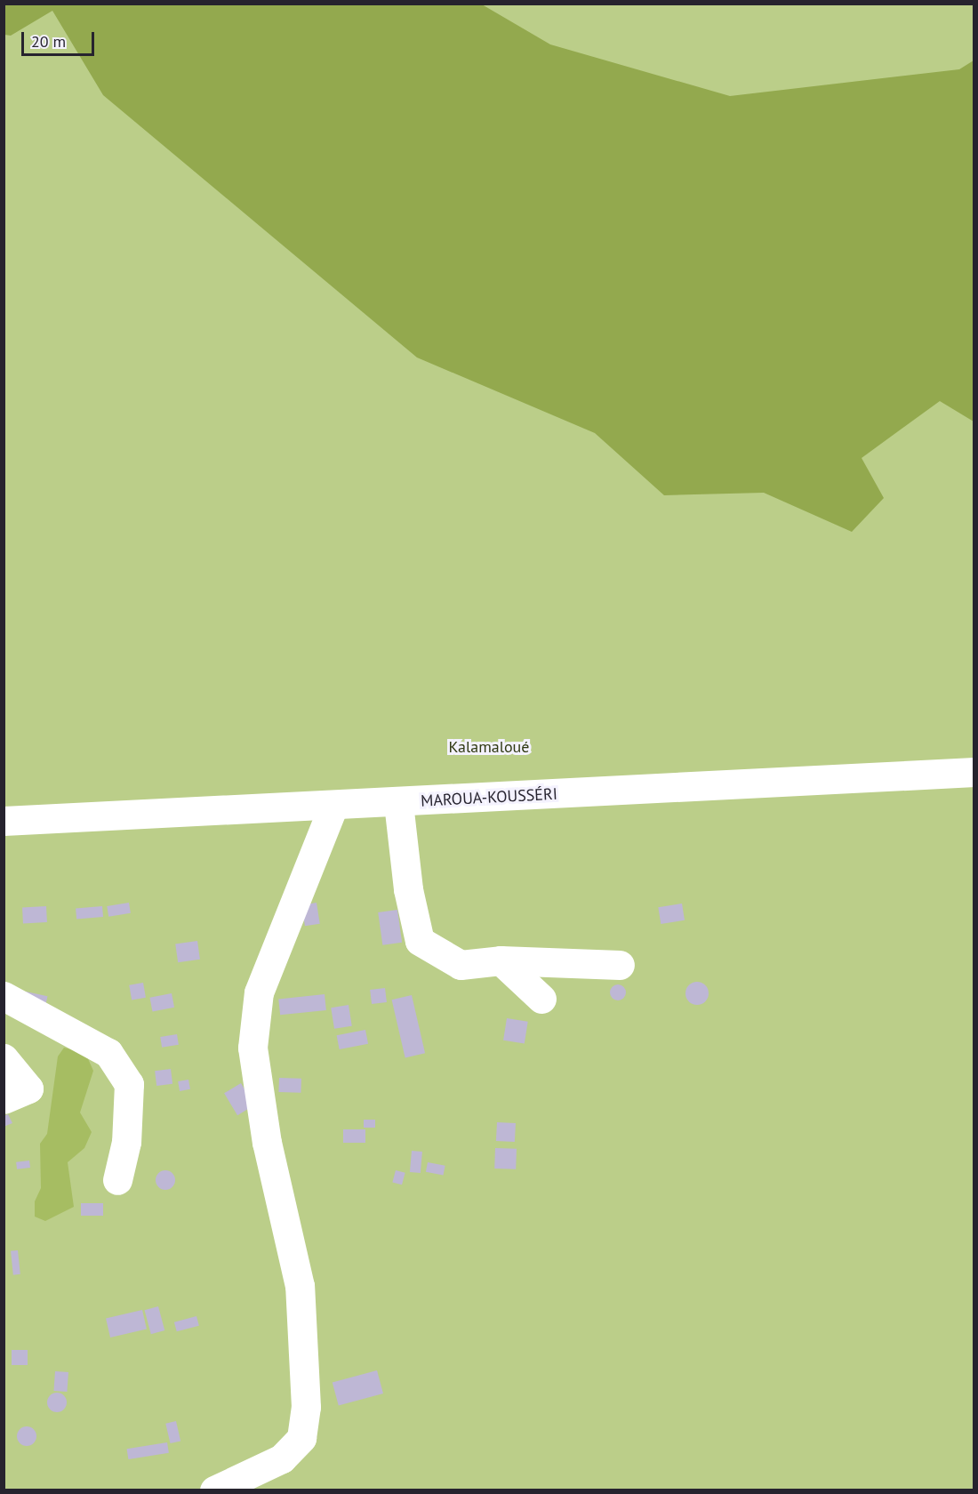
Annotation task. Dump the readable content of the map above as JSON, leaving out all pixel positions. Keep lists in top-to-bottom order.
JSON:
{
  "streets": {
    "main road": ["MAROUA-KOUSSÉRI"]
  },
  "parks": ["Kalamaloué"],
  "scale_bar": "20 m"
}
